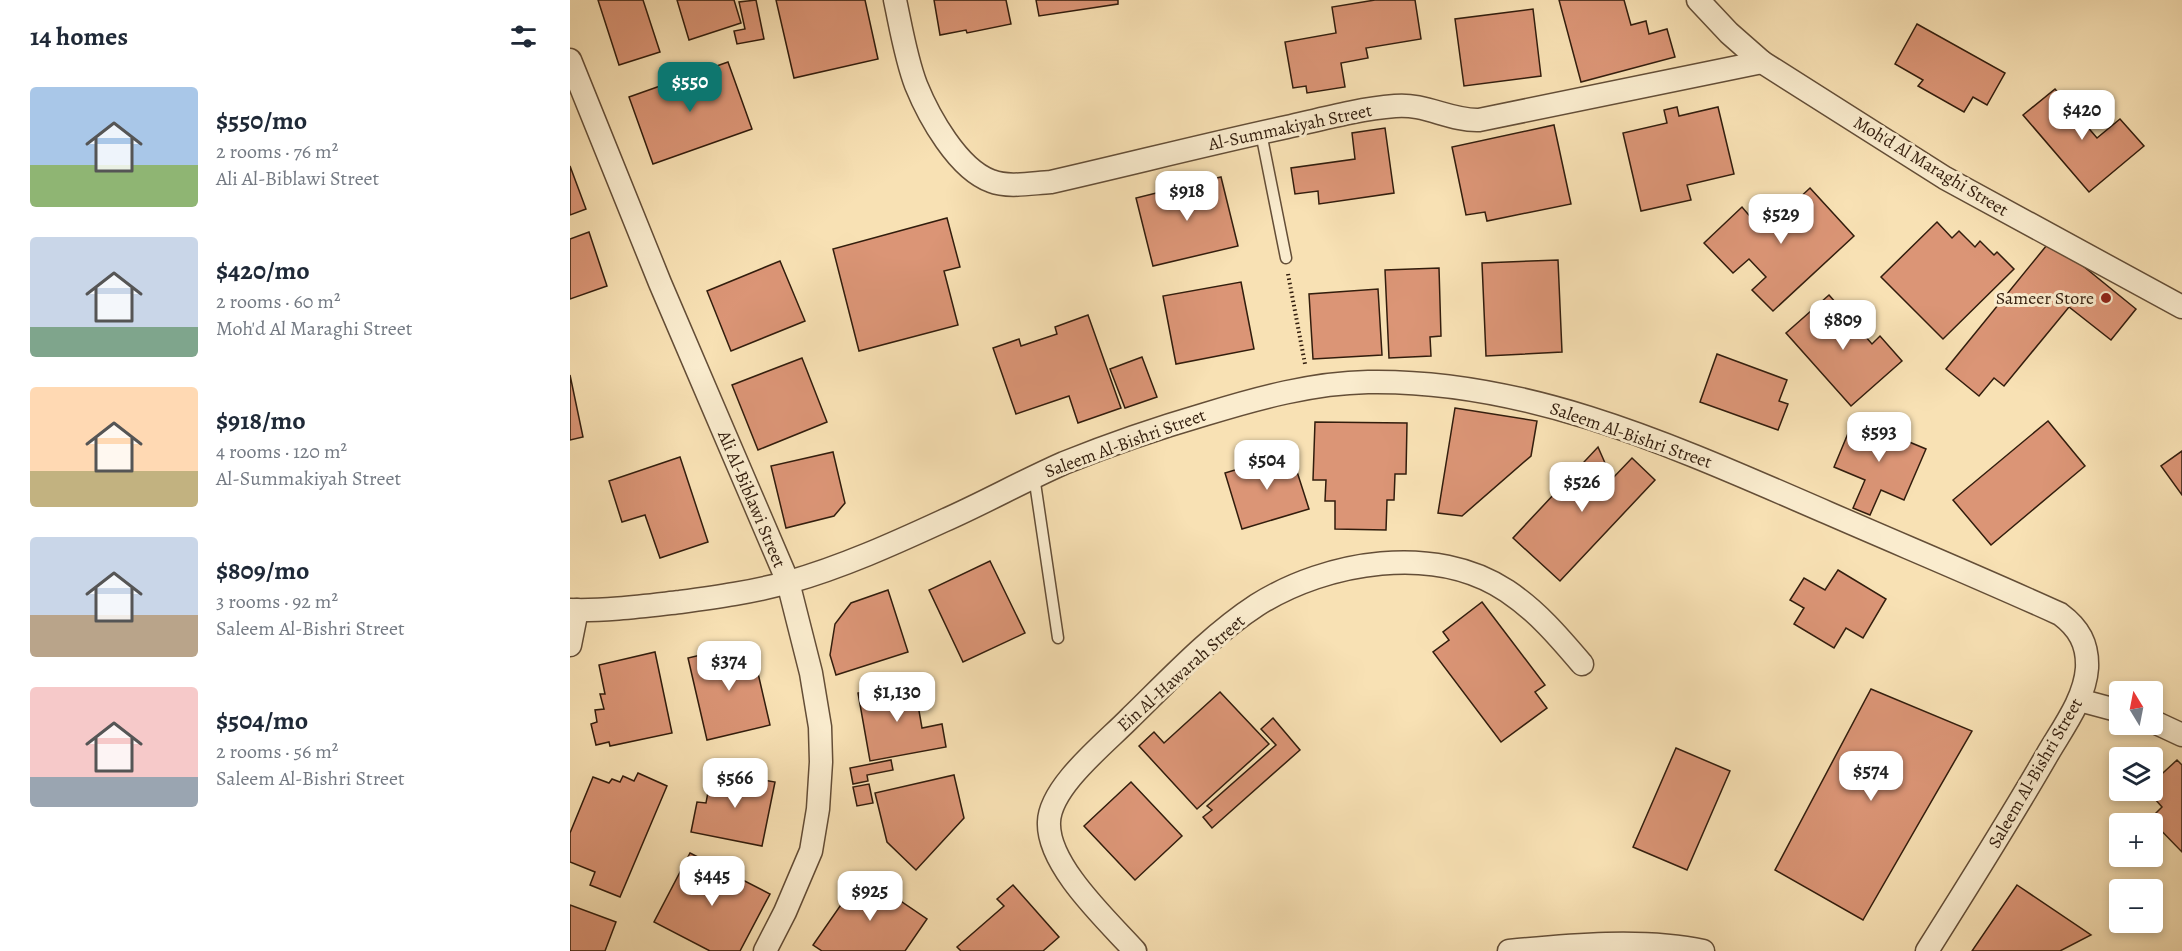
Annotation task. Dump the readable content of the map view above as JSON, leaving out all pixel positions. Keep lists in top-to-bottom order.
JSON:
{
  "streets": {
    "street": [
      "Al-Summakiyah Street",
      "Moh'd Al Maraghi Street",
      "Saleem Al-Bishri Street",
      "Ali Al-Biblawi Street",
      "Ein Al-Hawarah Street"
    ]
  },
  "crossings": [
    ["Al-Summakiyah Street", "Moh'd Al Maraghi Street"],
    ["Saleem Al-Bishri Street", "Ali Al-Biblawi Street"]
  ],
  "places": ["Sameer Store"],
  "north": "top",
  "page": {
    "heading": "14 homes",
    "price": [
      "$550",
      "$420",
      "$918",
      "$529",
      "$809",
      "$593",
      "$504",
      "$526",
      "$374",
      "$1,130",
      "$574",
      "$566",
      "$445",
      "$925"
    ],
    "list": [
      {
        "name": "$550/mo",
        "note": "2 rooms · 76 m² · Ali Al-Biblawi Street"
      },
      {
        "name": "$420/mo",
        "note": "2 rooms · 60 m² · Moh'd Al Maraghi Street"
      },
      {
        "name": "$918/mo",
        "note": "4 rooms · 120 m² · Al-Summakiyah Street"
      },
      {
        "name": "$809/mo",
        "note": "3 rooms · 92 m² · Saleem Al-Bishri Street"
      },
      {
        "name": "$504/mo",
        "note": "2 rooms · 56 m² · Saleem Al-Bishri Street"
      }
    ],
    "map_buttons": ["+", "−"]
  }
}
